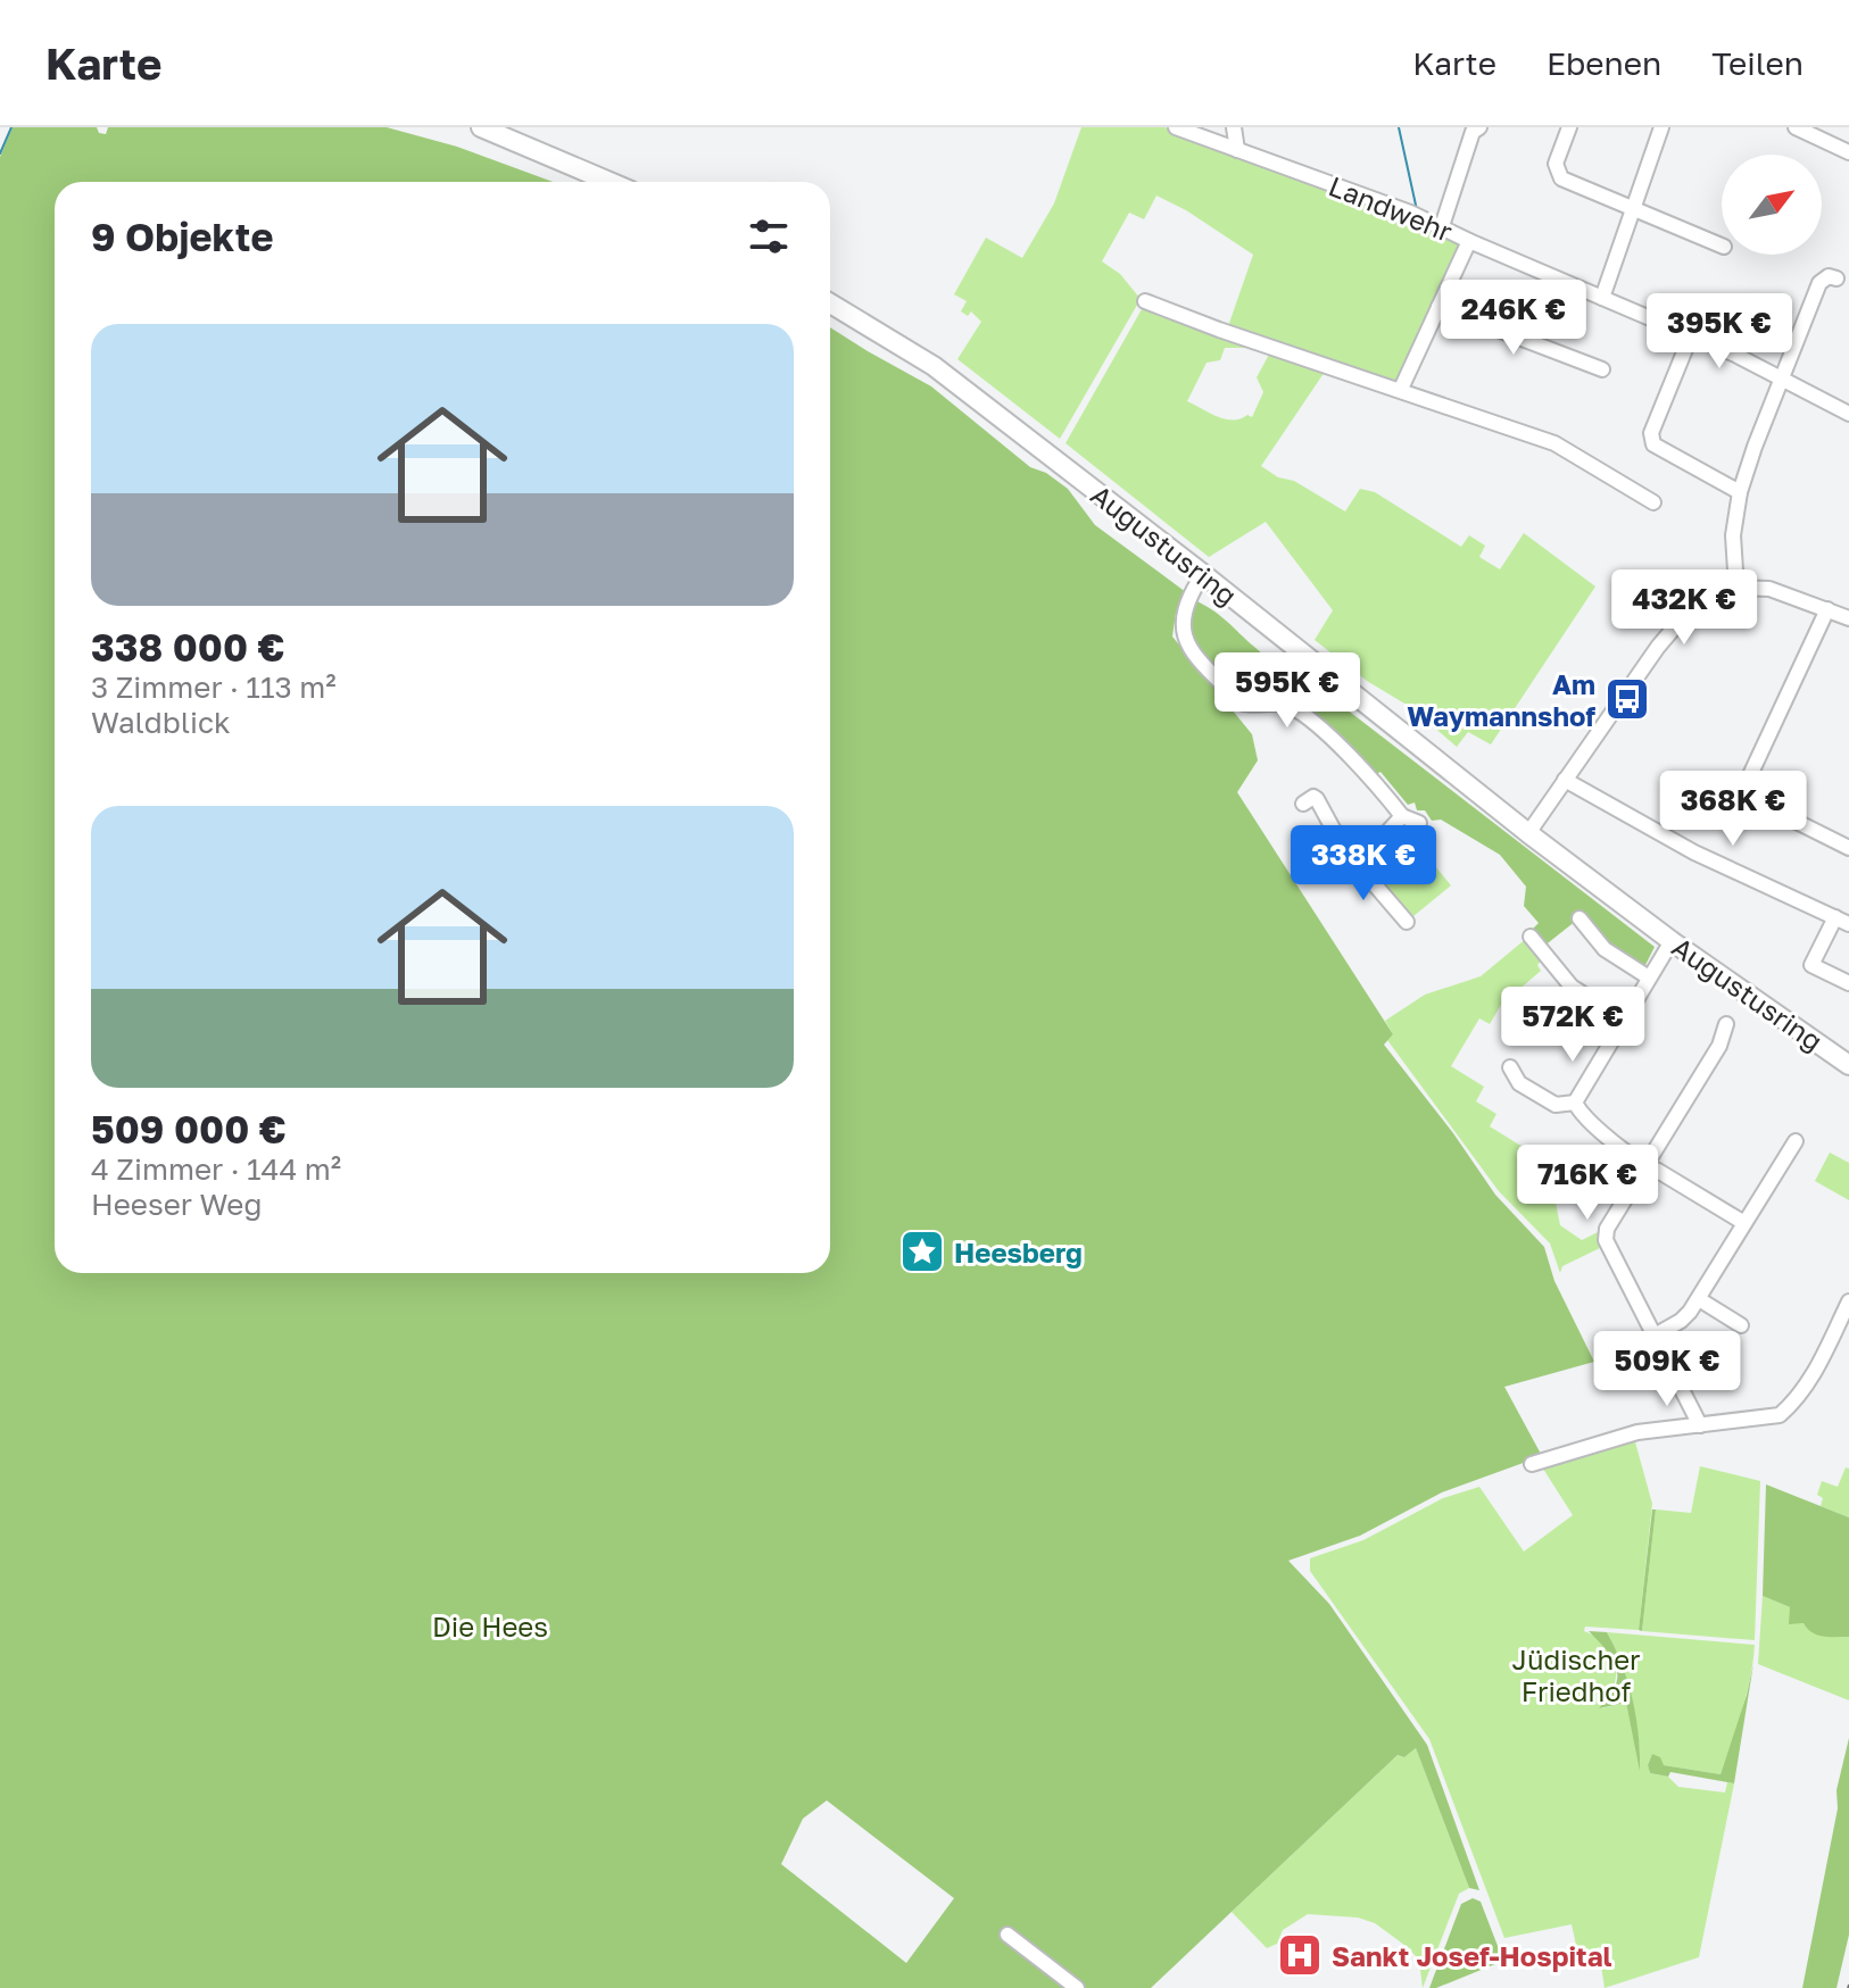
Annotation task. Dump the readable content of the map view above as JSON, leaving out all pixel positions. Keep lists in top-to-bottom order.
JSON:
{
  "streets": {
    "main road": ["Augustusring"],
    "street": ["Landwehr"]
  },
  "parks": ["Die Hees", "Jüdischer Friedhof"],
  "places": {
    "bus stop": ["Am Waymannshof"],
    "place": ["Heesberg"],
    "hospital": ["Sankt Josef-Hospital"]
  },
  "north": "top right",
  "page": {
    "header": "Karte",
    "nav": ["Karte", "Ebenen", "Teilen"],
    "heading": "9 Objekte",
    "price": [
      "246K €",
      "395K €",
      "432K €",
      "595K €",
      "368K €",
      "338K €",
      "572K €",
      "716K €",
      "509K €"
    ],
    "list": [
      {
        "name": "338 000 €",
        "note": "3 Zimmer · 113 m² · Waldblick"
      },
      {
        "name": "509 000 €",
        "note": "4 Zimmer · 144 m² · Heeser Weg"
      }
    ]
  }
}
